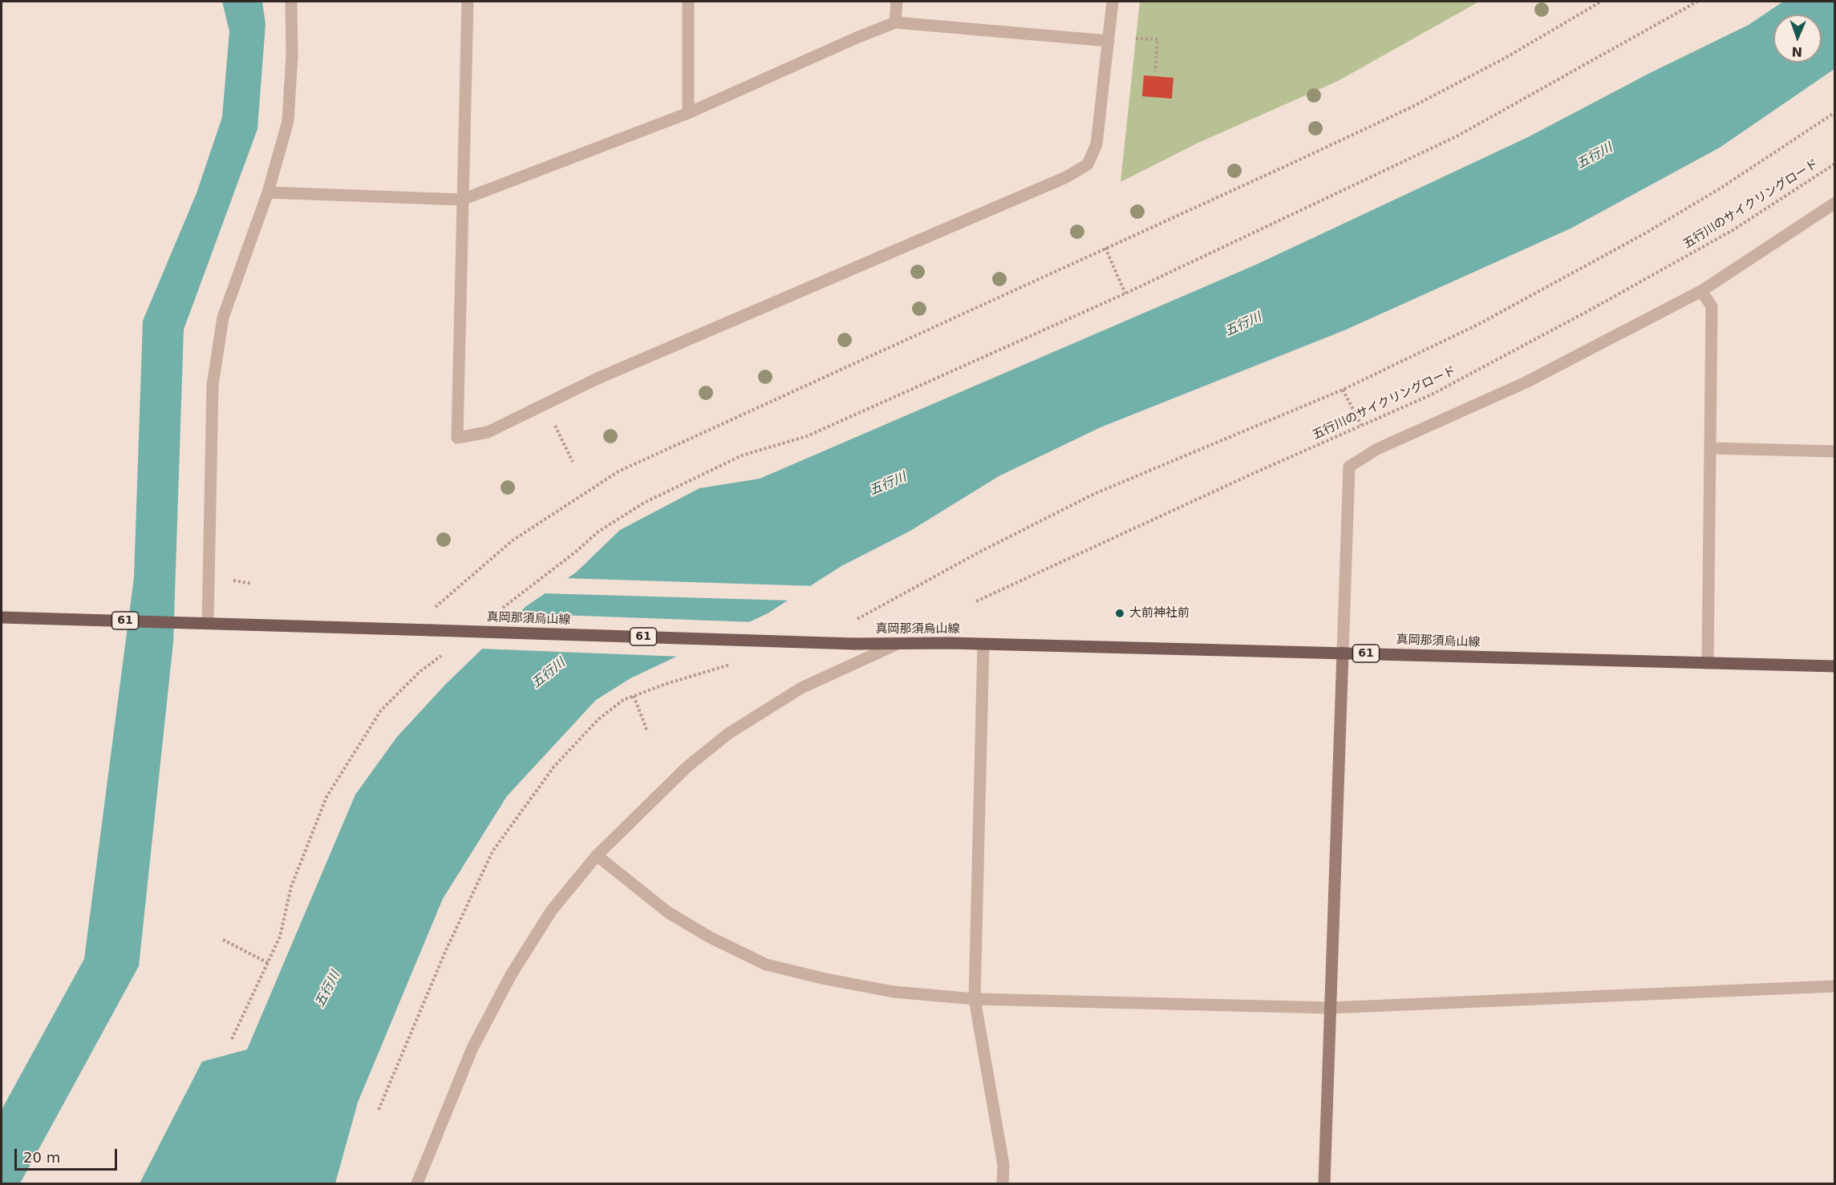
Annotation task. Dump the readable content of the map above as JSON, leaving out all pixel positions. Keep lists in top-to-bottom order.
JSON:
{
  "streets": {
    "main road": ["真岡那須烏山線", "61"],
    "path": ["五行川のサイクリングロード"]
  },
  "water": ["五行川"],
  "places": ["大前神社前"],
  "scale_bar": "20 m",
  "north": "bottom"
}
